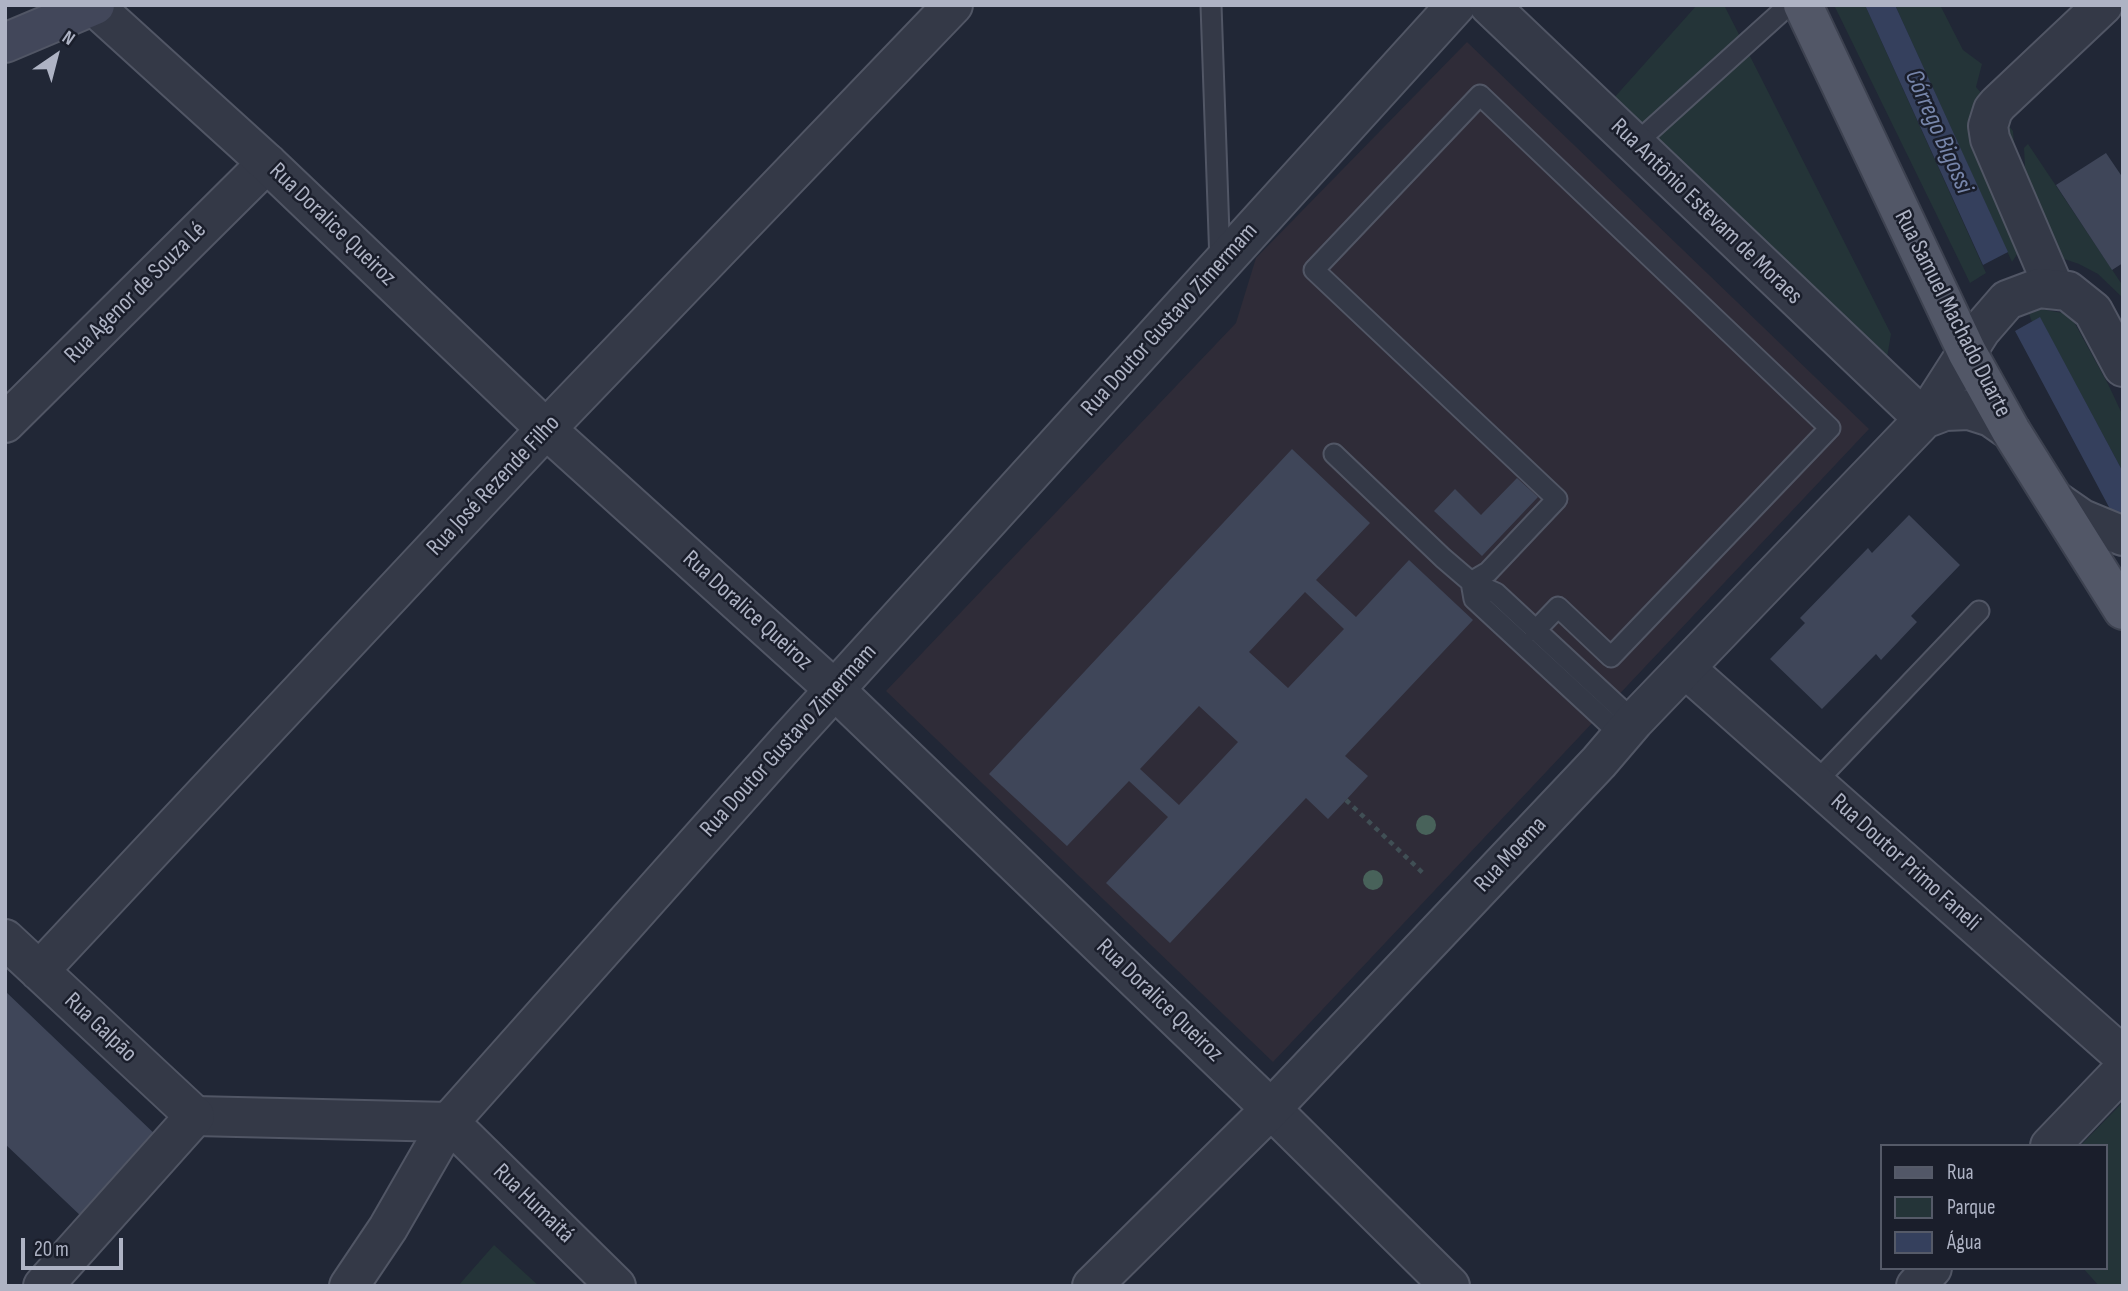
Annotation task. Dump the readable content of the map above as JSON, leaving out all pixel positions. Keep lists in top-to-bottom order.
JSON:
{
  "streets": {
    "main road": ["Rua Samuel Machado Duarte"],
    "street": [
      "Rua Antônio Estevam de Moraes",
      "Rua Doralice Queiroz",
      "Rua Agenor de Souza Lé",
      "Rua Doutor Gustavo Zimermam",
      "Rua José Rezende Filho",
      "Rua Moema",
      "Rua Doutor Primo Faneli",
      "Rua Galpão",
      "Rua Humaitá"
    ]
  },
  "crossings": [
    ["Rua Antônio Estevam de Moraes", "Rua Moema"],
    ["Rua Doralice Queiroz", "Rua Agenor de Souza Lé"],
    ["Rua Doralice Queiroz", "Rua Doutor Gustavo Zimermam"],
    ["Rua Doralice Queiroz", "Rua José Rezende Filho"],
    ["Rua Doralice Queiroz", "Rua Moema"],
    ["Rua Samuel Machado Duarte", "Rua Moema"],
    ["Rua Doutor Gustavo Zimermam", "Rua Humaitá"],
    ["Rua José Rezende Filho", "Rua Galpão"],
    ["Rua Moema", "Rua Doutor Primo Faneli"]
  ],
  "water": ["Córrego Bigossi"],
  "legend": ["Rua", "Parque", "Água"],
  "scale_bar": "20 m",
  "north": "top right"
}
